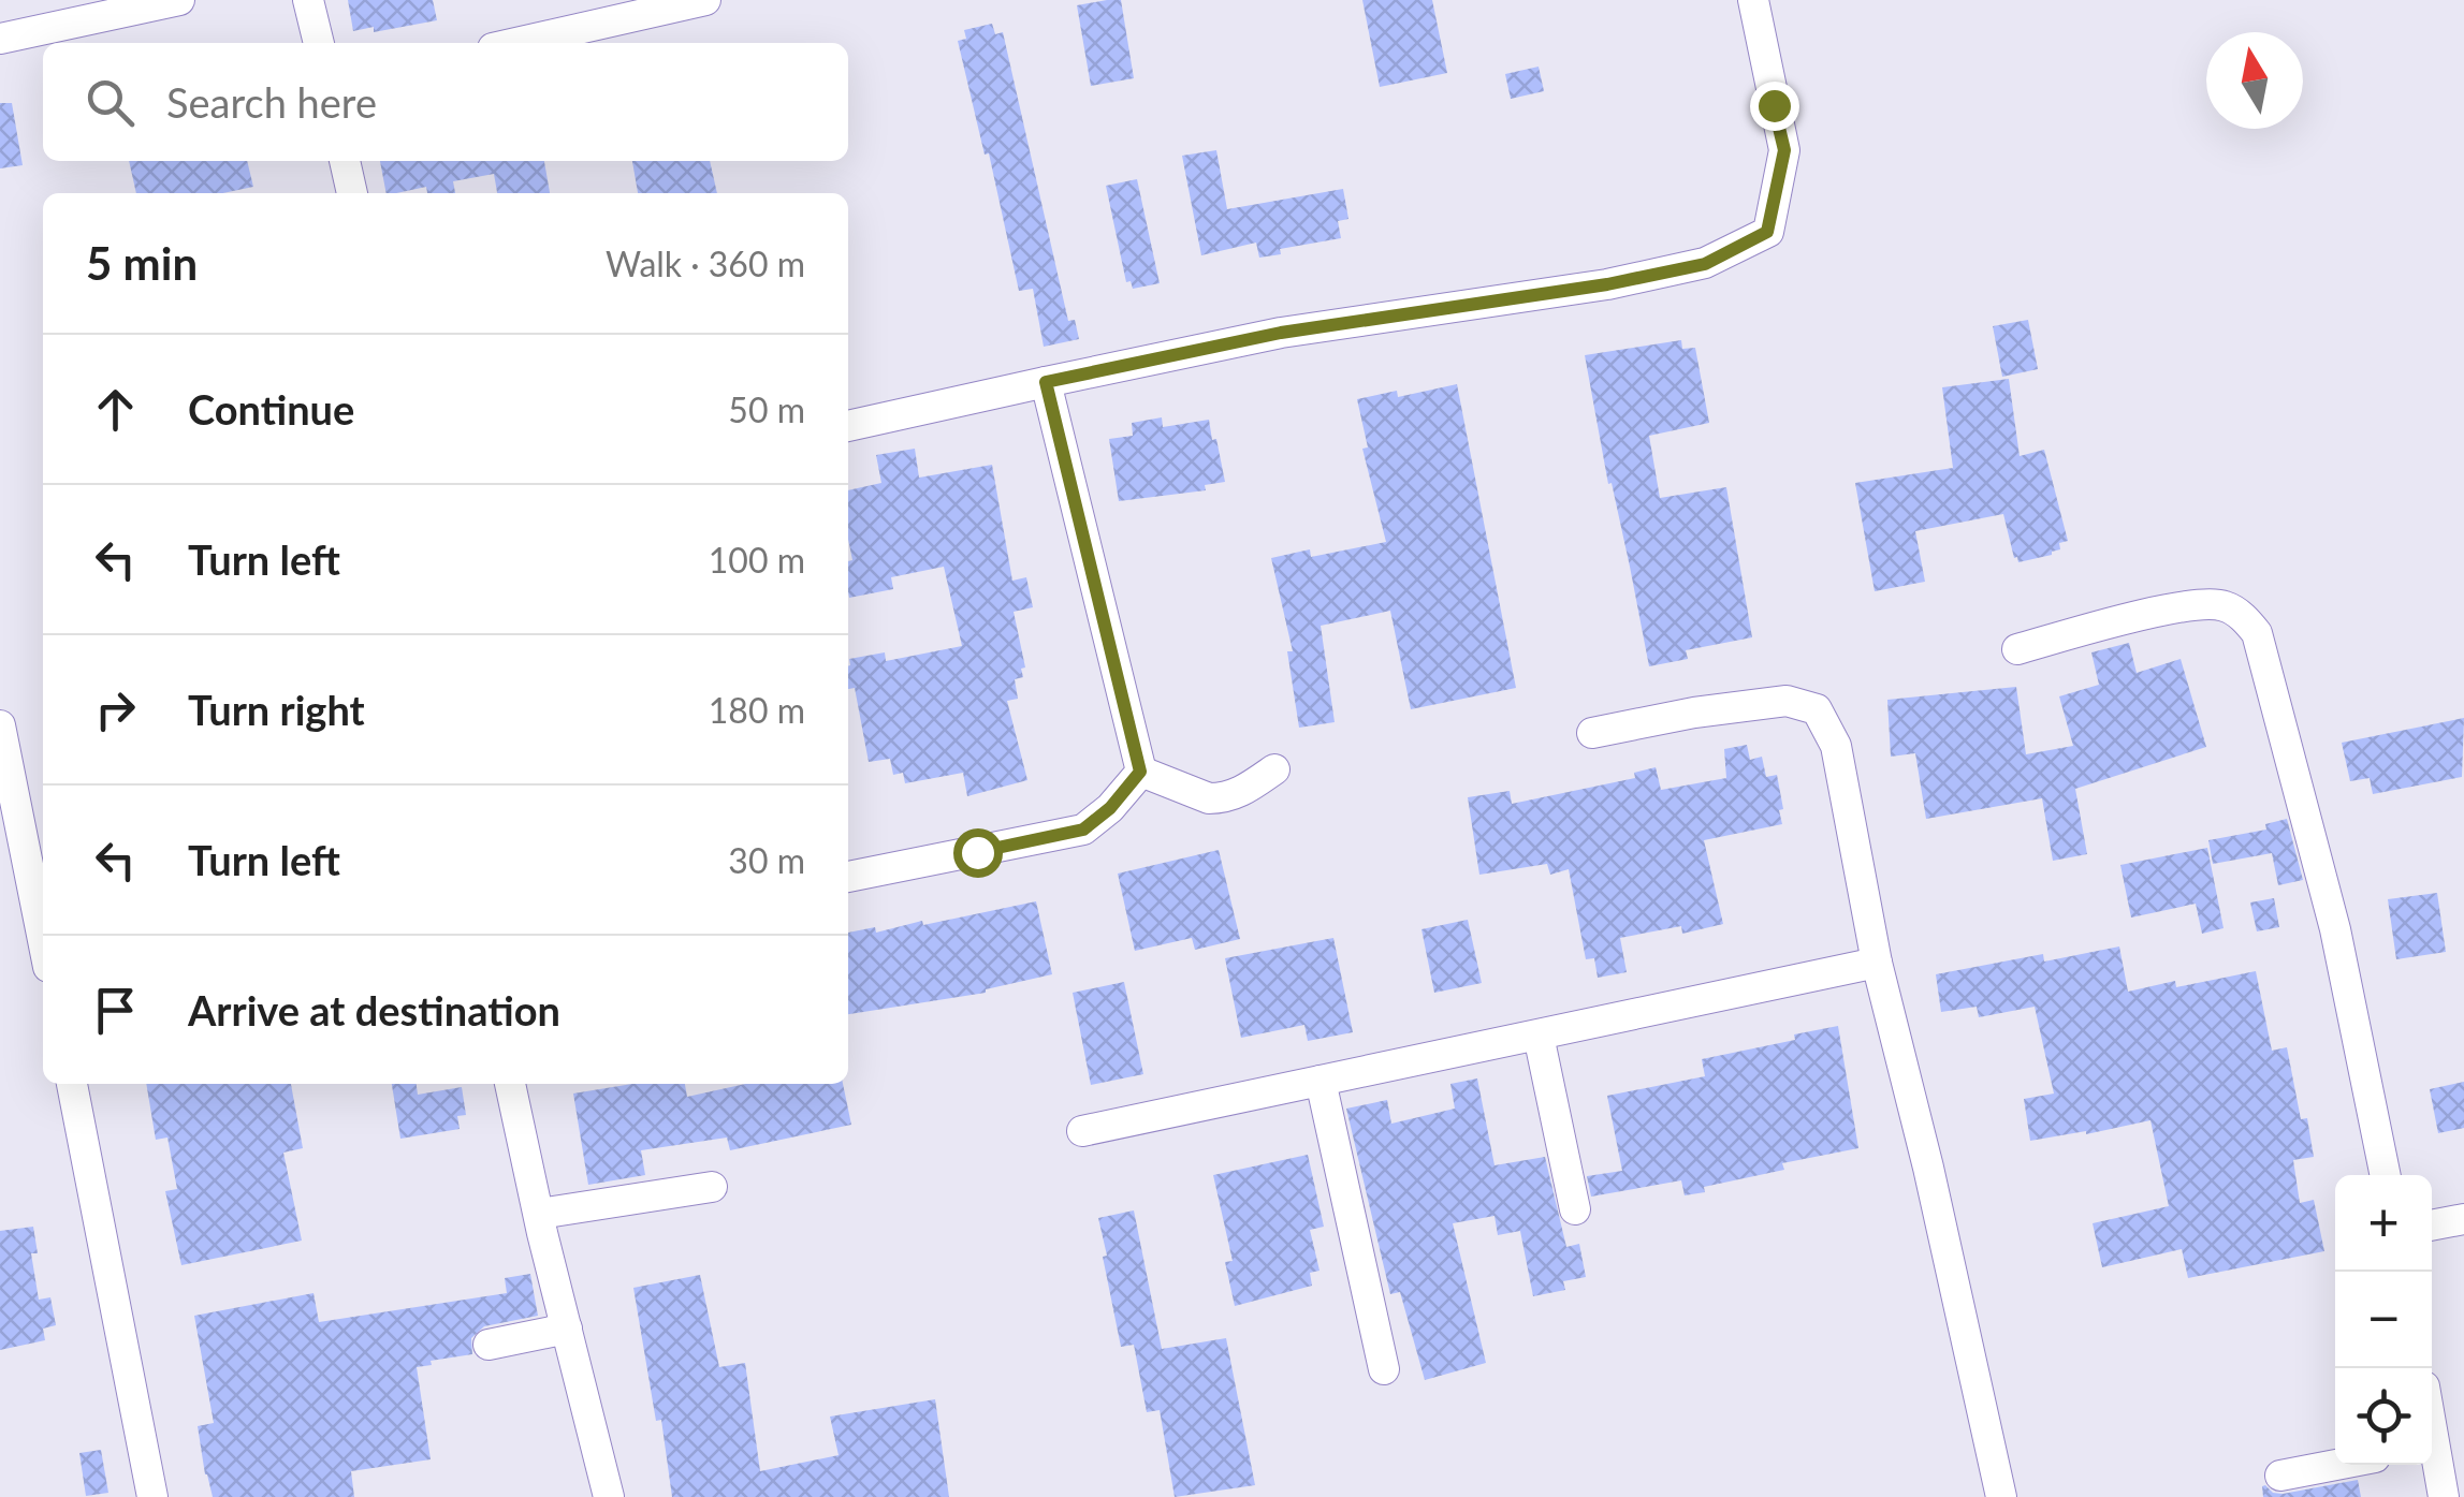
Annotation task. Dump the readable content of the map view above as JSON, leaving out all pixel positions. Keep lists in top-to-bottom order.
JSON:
{
  "north": "top",
  "page": {
    "search": "Search here",
    "heading": ["5 min", "Walk · 360 m"],
    "list": [
      ["Continue", "50 m"],
      ["Turn left", "100 m"],
      ["Turn right", "180 m"],
      ["Turn left", "30 m"],
      "Arrive at destination"
    ],
    "map_buttons": ["+", "−"]
  }
}
